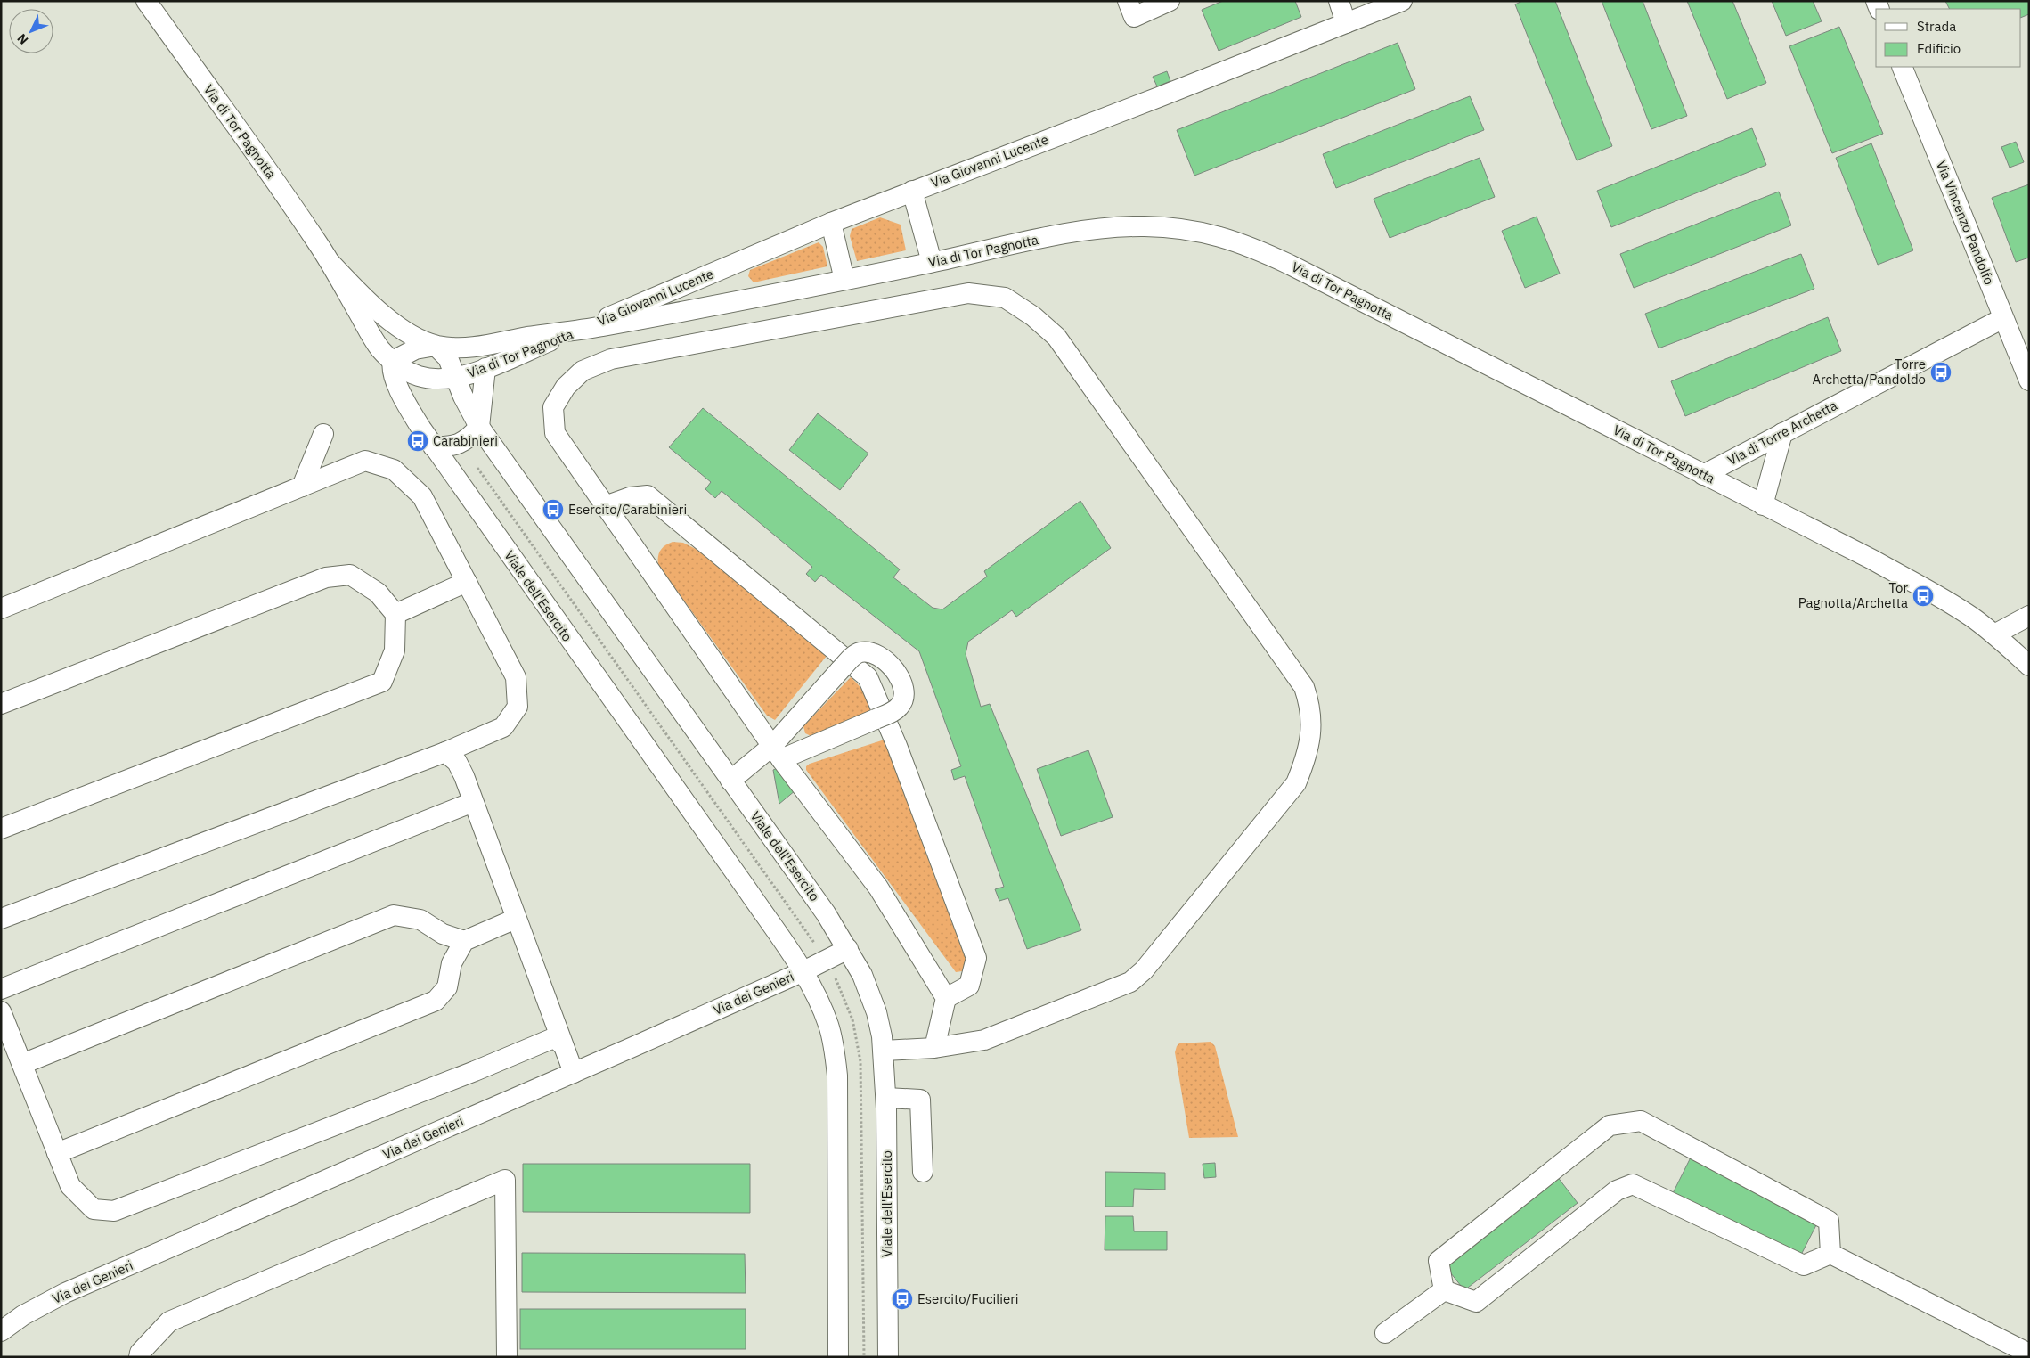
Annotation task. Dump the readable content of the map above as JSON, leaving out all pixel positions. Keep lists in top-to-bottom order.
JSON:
{
  "streets": {
    "street": [
      "Via di Tor Pagnotta",
      "Via Giovanni Lucente",
      "Via Vincenzo Pandolfo",
      "Via di Torre Archetta",
      "Viale dell'Esercito",
      "Via dei Genieri"
    ]
  },
  "crossings": [
    ["Via di Tor Pagnotta", "Via Giovanni Lucente"],
    ["Via di Tor Pagnotta", "Via di Torre Archetta"],
    ["Via di Tor Pagnotta", "Viale dell'Esercito"],
    ["Via Vincenzo Pandolfo", "Via di Torre Archetta"],
    ["Viale dell'Esercito", "Via dei Genieri"]
  ],
  "places": {
    "bus stop": [
      "Torre Archetta/Pandoldo",
      "Carabinieri",
      "Esercito/Carabinieri",
      "Tor Pagnotta/Archetta",
      "Esercito/Fucilieri"
    ]
  },
  "legend": ["Strada", "Edificio"],
  "north": "bottom left"
}
